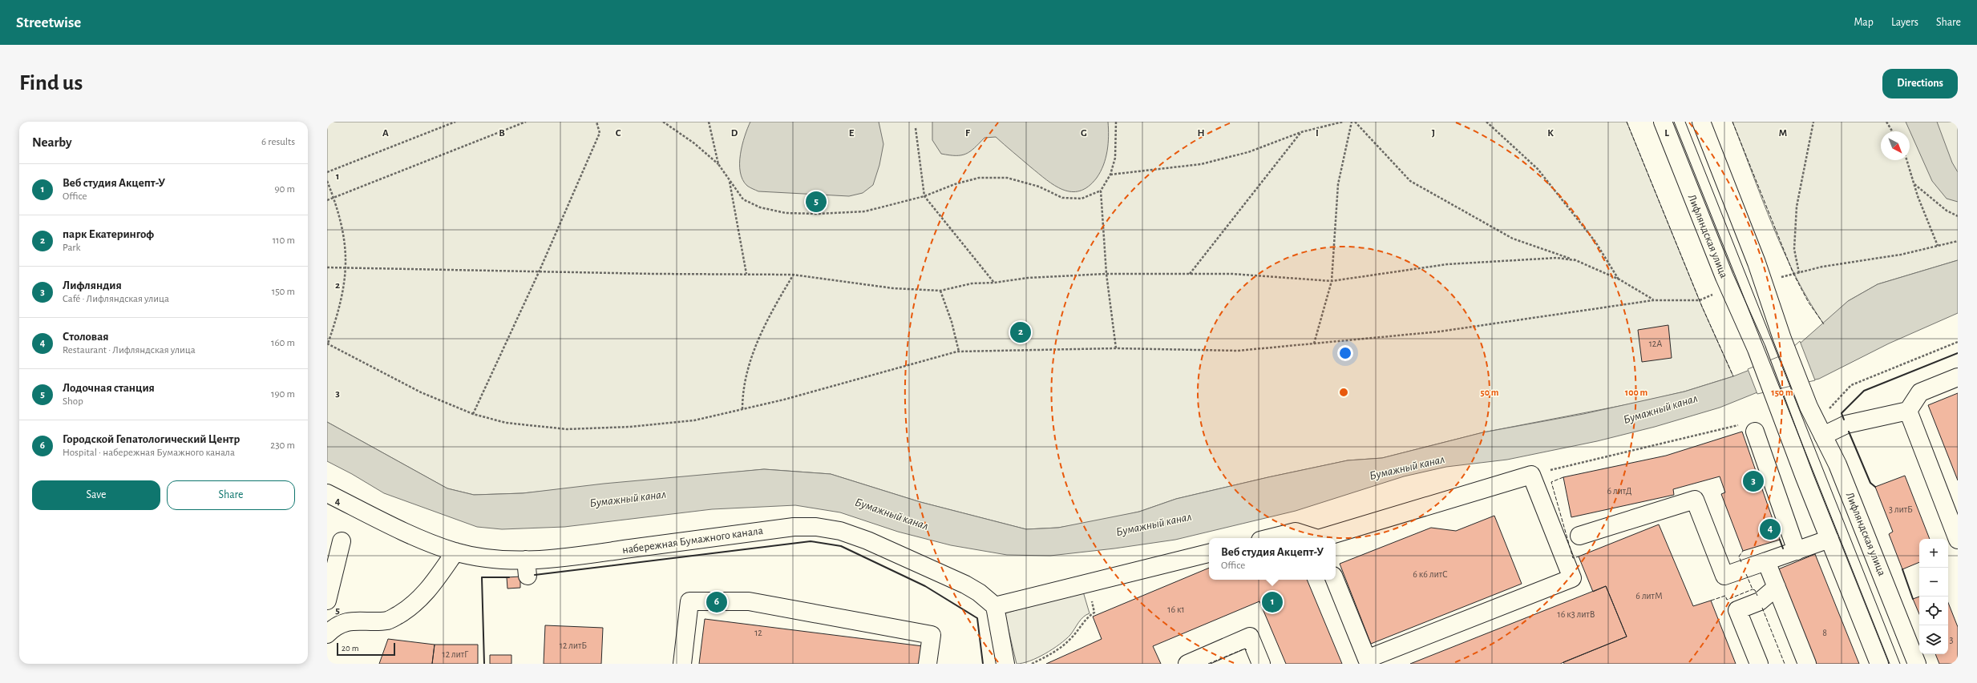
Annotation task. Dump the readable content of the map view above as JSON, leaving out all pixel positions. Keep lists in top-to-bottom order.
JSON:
{
  "streets": {
    "street": ["Лифляндская улица", "набережная Бумажного канала"]
  },
  "water": ["Бумажный канал"],
  "house_numbers": [
    "12А",
    "6 литД",
    "3 литБ",
    "6 к6 литС",
    "6 литМ",
    "16 к1",
    "16 к3 литВ",
    "12",
    "8",
    "3",
    "12 литБ",
    "12 литГ"
  ],
  "scale_bar": "20 m",
  "north": "bottom right",
  "page": {
    "header": "Streetwise",
    "nav": ["Map", "Layers", "Share"],
    "buttons": [
      "Directions",
      ["Save", "Share"]
    ],
    "title": "Find us",
    "heading": ["Nearby", "6 results"],
    "list": [
      {
        "mark": "1",
        "name": "Веб студия Акцепт-У",
        "note": "Office",
        "value": "90 m"
      },
      {
        "mark": "2",
        "name": "парк Екатерингоф",
        "note": "Park",
        "value": "110 m"
      },
      {
        "mark": "3",
        "name": "Лифляндия",
        "note": "Café · Лифляндская улица",
        "value": "150 m"
      },
      {
        "mark": "4",
        "name": "Столовая",
        "note": "Restaurant · Лифляндская улица",
        "value": "160 m"
      },
      {
        "mark": "5",
        "name": "Лодочная станция",
        "note": "Shop",
        "value": "190 m"
      },
      {
        "mark": "6",
        "name": "Городской Гепатологический Центр",
        "note": "Hospital · набережная Бумажного канала",
        "value": "230 m"
      }
    ],
    "pins": [
      "5",
      "2",
      "3",
      "4",
      "1",
      "6"
    ],
    "popup": ["Веб студия Акцепт-У", "Office"],
    "map_buttons": ["+", "−"],
    "scale": "20 m"
  },
  "grid": {
    "columns": [
      "A",
      "B",
      "C",
      "D",
      "E",
      "F",
      "G",
      "H",
      "I",
      "J",
      "K",
      "L",
      "M"
    ],
    "rows": [
      "1",
      "2",
      "3",
      "4",
      "5"
    ]
  },
  "rings": ["50 m", "100 m", "150 m"]
}
